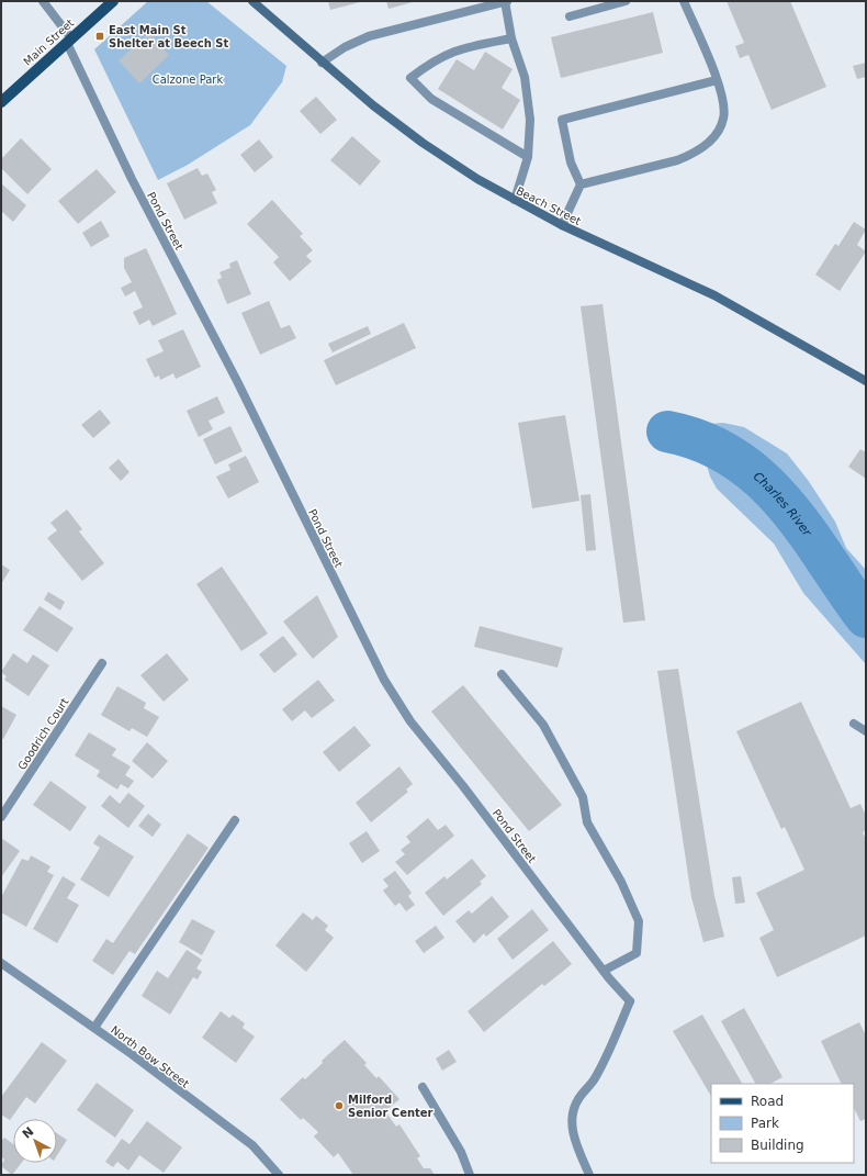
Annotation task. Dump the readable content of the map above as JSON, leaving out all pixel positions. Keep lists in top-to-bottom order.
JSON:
{
  "streets": {
    "main road": ["Main Street", "Beach Street"],
    "street": ["Pond Street", "Goodrich Court", "North Bow Street"]
  },
  "crossings": [
    ["Main Street", "Pond Street"]
  ],
  "water": ["Charles River"],
  "parks": ["Calzone Park"],
  "places": {
    "transit": ["East Main St Shelter at Beech St"],
    "other": ["Milford Senior Center"]
  },
  "legend": ["Road", "Park", "Building"],
  "north": "top left"
}
